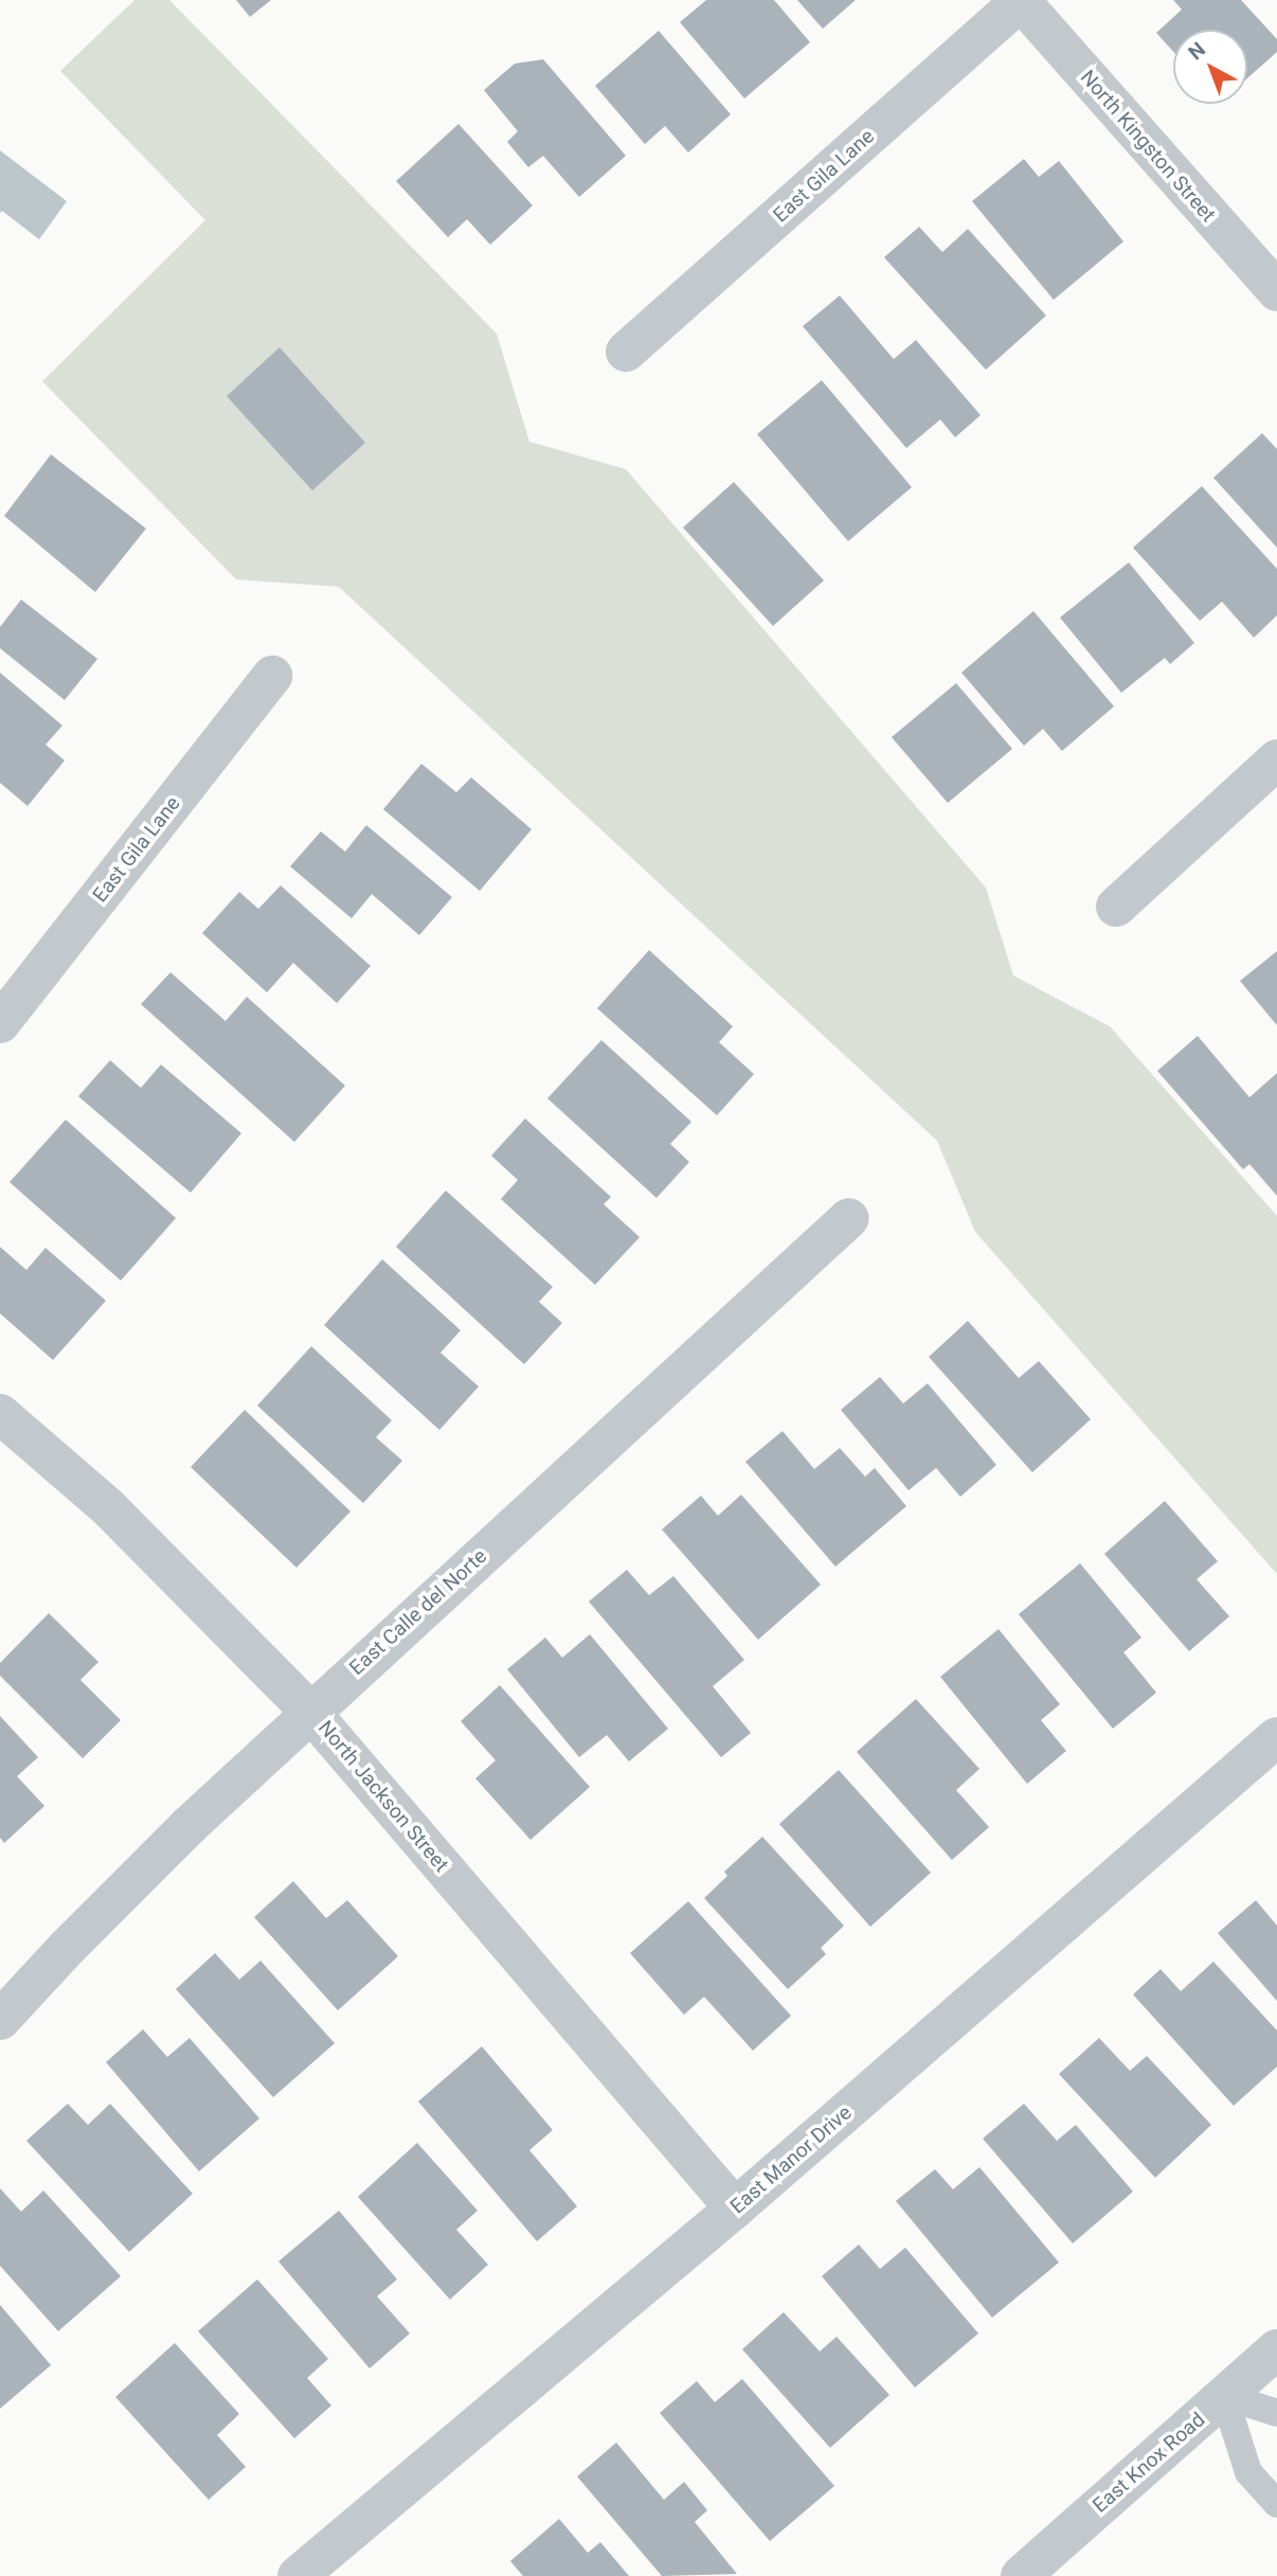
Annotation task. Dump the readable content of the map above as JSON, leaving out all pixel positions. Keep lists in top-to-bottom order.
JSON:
{
  "streets": {
    "street": [
      "North Kingston Street",
      "East Gila Lane",
      "East Calle del Norte",
      "North Jackson Street",
      "East Manor Drive",
      "East Knox Road"
    ]
  },
  "crossings": [
    ["North Kingston Street", "East Gila Lane"],
    ["East Calle del Norte", "North Jackson Street"],
    ["North Jackson Street", "East Manor Drive"]
  ],
  "north": "top left"
}
